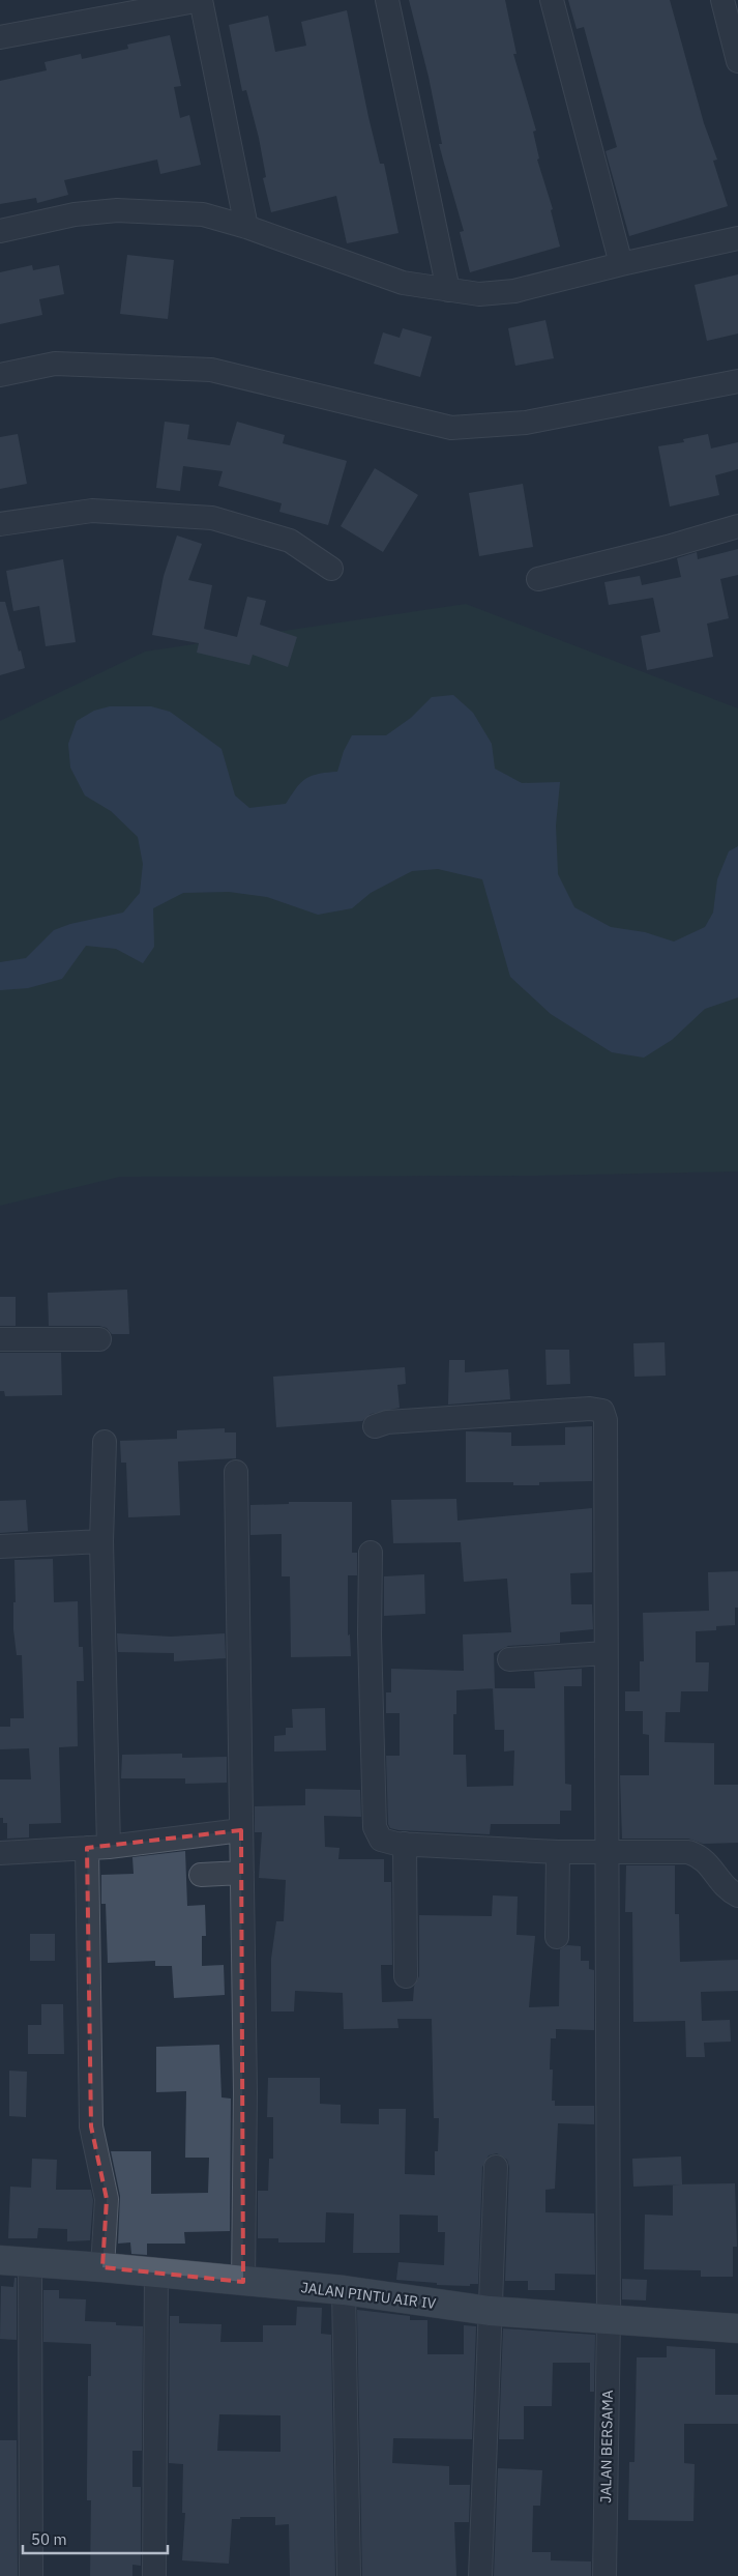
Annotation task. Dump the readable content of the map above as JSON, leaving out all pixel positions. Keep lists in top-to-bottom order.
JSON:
{
  "streets": {
    "main road": ["JALAN PINTU AIR IV"],
    "street": ["JALAN BERSAMA"]
  },
  "crossings": [
    ["JALAN PINTU AIR IV", "JALAN BERSAMA"]
  ],
  "scale_bar": "50 m"
}
